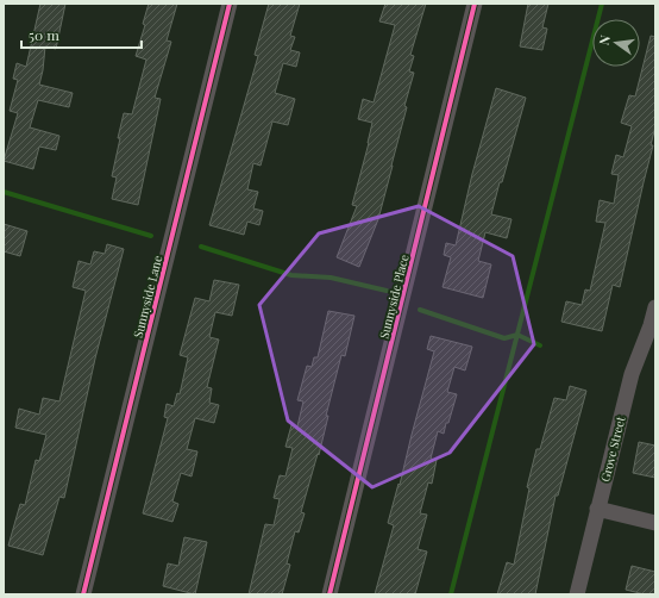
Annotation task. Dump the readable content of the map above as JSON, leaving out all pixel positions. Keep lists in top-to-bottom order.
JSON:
{
  "streets": {
    "street": ["Sunnyside Lane", "Sunnyside Place", "Grove Street"]
  },
  "scale_bar": "50 m",
  "north": "left"
}
